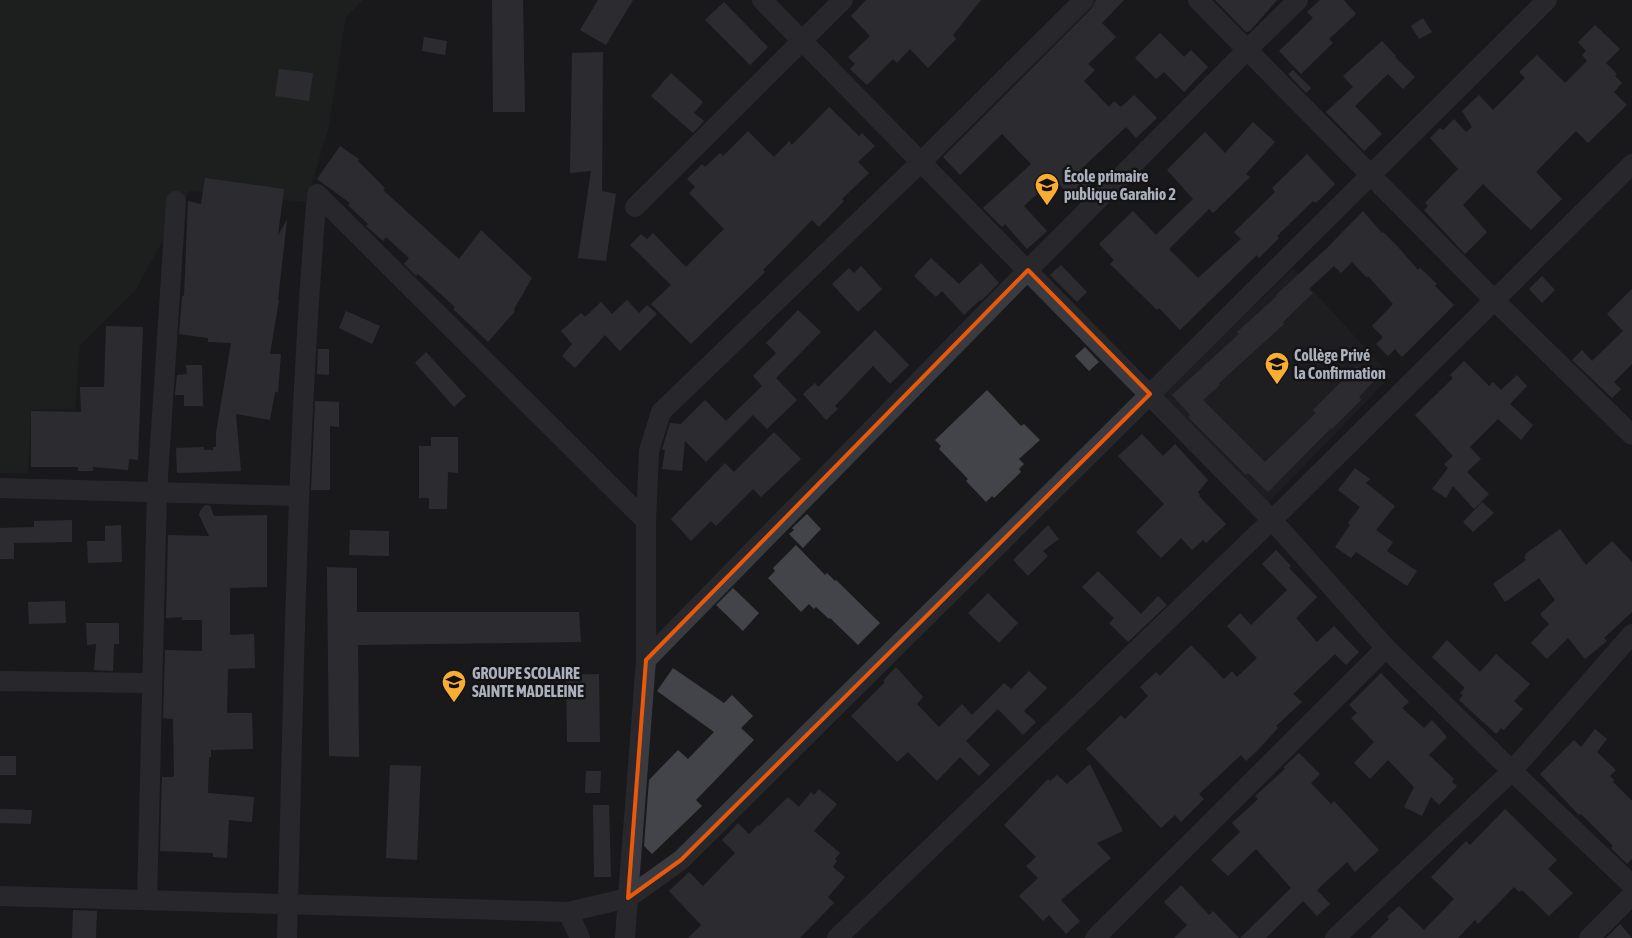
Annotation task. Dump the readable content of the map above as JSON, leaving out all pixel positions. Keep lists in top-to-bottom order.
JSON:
{
  "places": {
    "school or university": ["École primaire publique Garahio 2", "Collège Privé la Confirmation", "GROUPE SCOLAIRE SAINTE MADELEINE"]
  }
}
